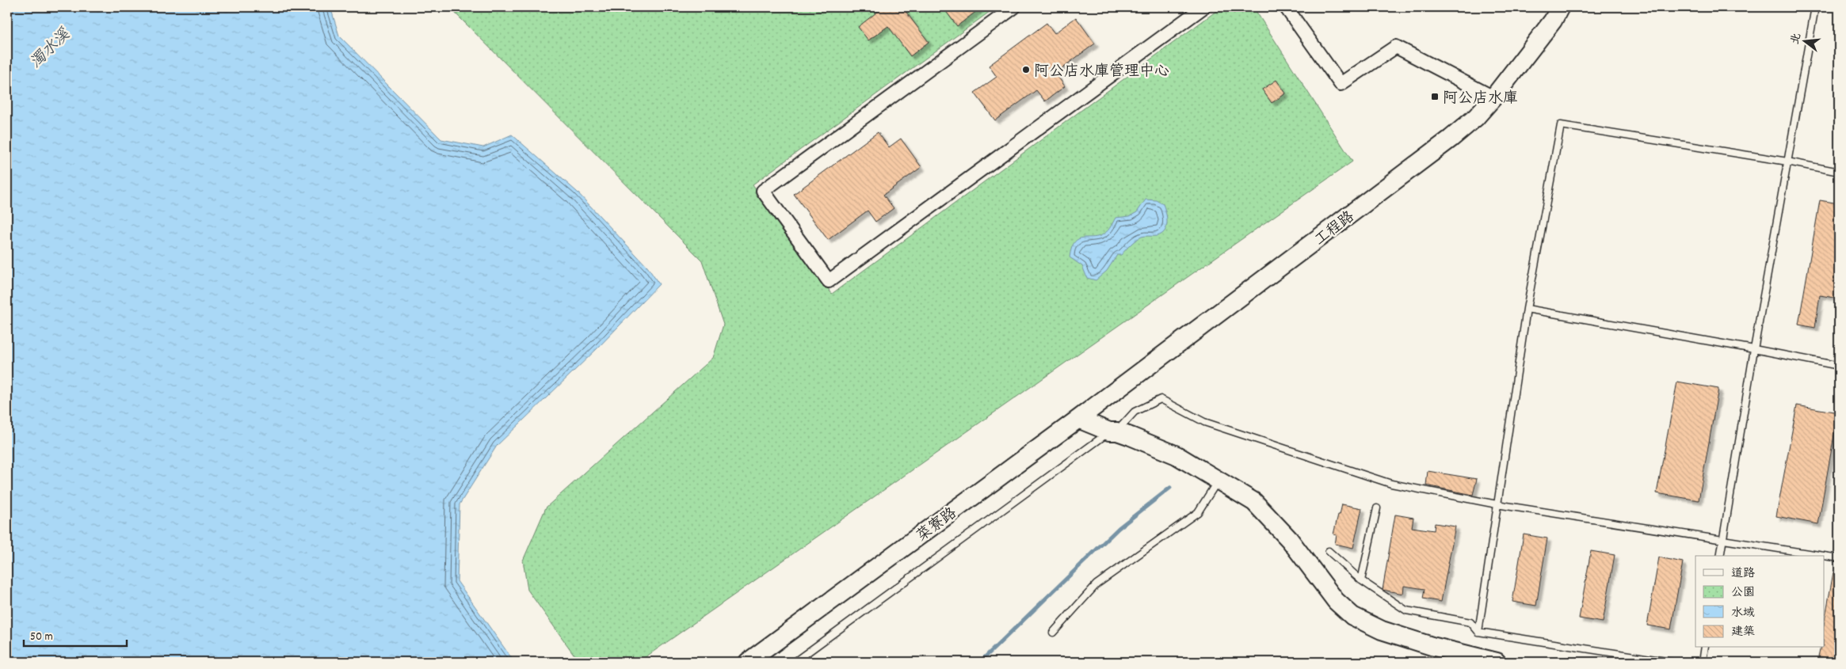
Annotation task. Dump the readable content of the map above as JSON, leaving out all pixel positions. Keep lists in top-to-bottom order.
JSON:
{
  "streets": {
    "street": ["工程路", "菜寮路"]
  },
  "crossings": [
    ["工程路", "菜寮路"]
  ],
  "water": ["濁水溪"],
  "places": {
    "other": ["阿公店水庫管理中心"],
    "transit": ["阿公店水庫"]
  },
  "legend": [
    "道路",
    "公園",
    "水域",
    "建築"
  ],
  "scale_bar": "50 m",
  "north": "left"
}
